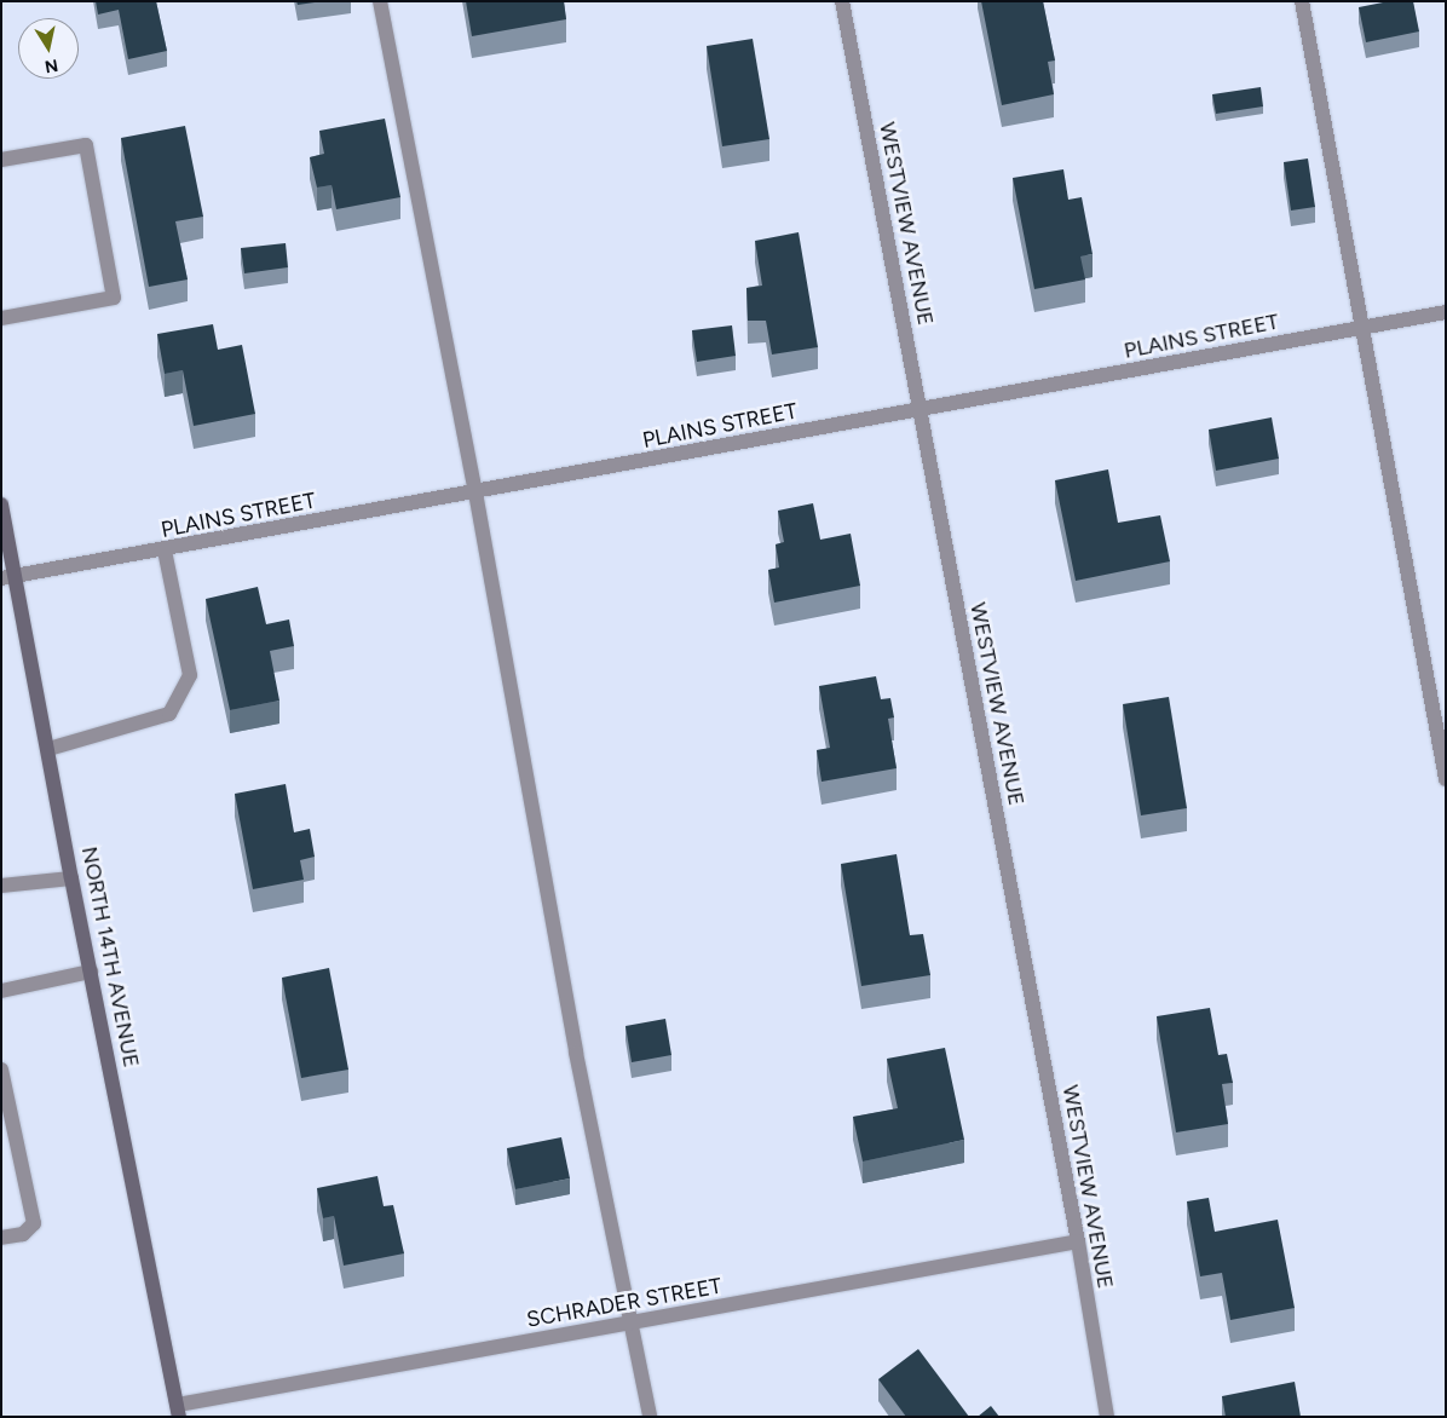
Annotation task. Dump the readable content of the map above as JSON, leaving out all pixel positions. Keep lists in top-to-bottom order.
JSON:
{
  "streets": {
    "street": [
      "WESTVIEW AVENUE",
      "PLAINS STREET",
      "NORTH 14TH AVENUE",
      "SCHRADER STREET"
    ]
  },
  "crossings": [
    ["WESTVIEW AVENUE", "PLAINS STREET"],
    ["WESTVIEW AVENUE", "SCHRADER STREET"],
    ["PLAINS STREET", "NORTH 14TH AVENUE"],
    ["NORTH 14TH AVENUE", "SCHRADER STREET"]
  ],
  "north": "bottom"
}
